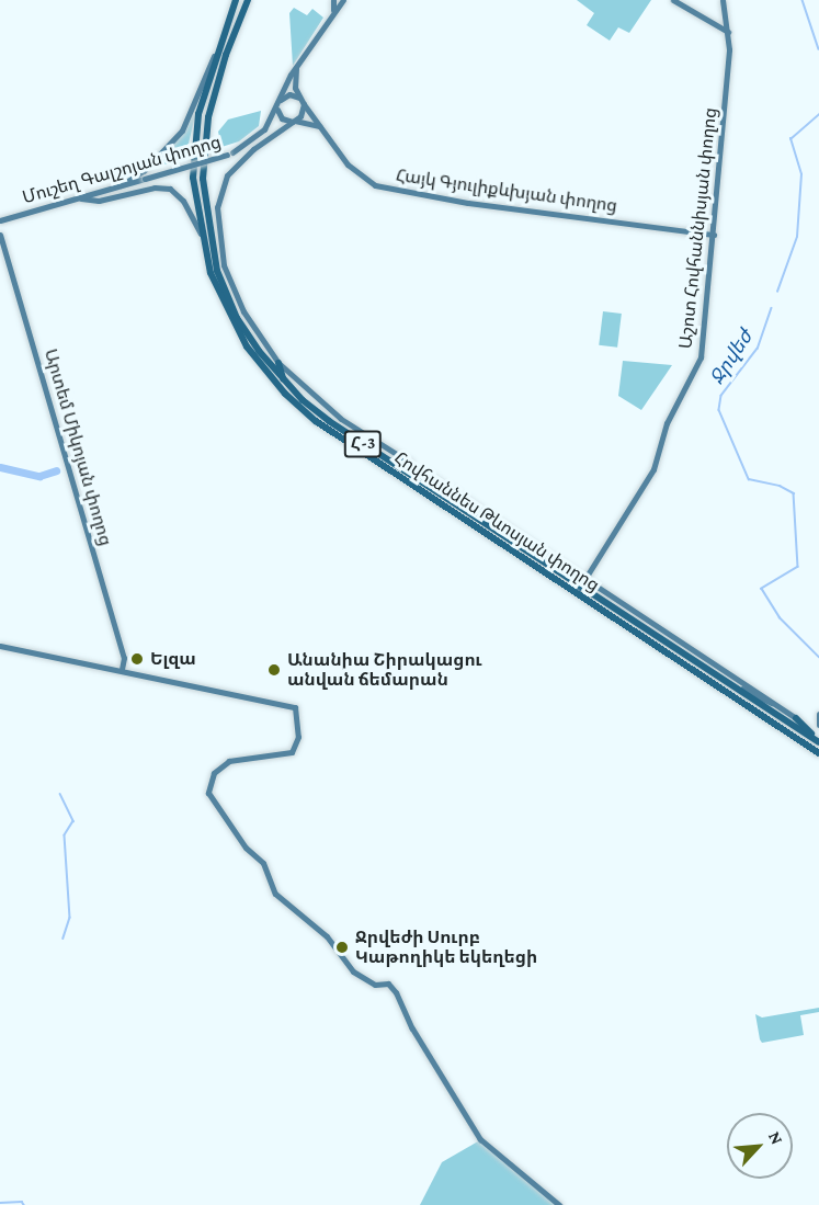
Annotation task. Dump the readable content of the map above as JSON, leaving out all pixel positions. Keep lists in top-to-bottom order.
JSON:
{
  "streets": {
    "main road": ["Հ-3", "Հովհաննես Թևոսյան փողոց"],
    "street": [
      "Մուշեղ Գալշոյան փողոց",
      "Հայկ Գյուլիքևխյան փողոց",
      "Աշոտ Հովհաննիսյան փողոց",
      "Արտեմ Միկոյան փողոց"
    ]
  },
  "crossings": [
    ["Հայկ Գյուլիքևխյան փողոց", "Աշոտ Հովհաննիսյան փողոց"],
    ["Աշոտ Հովհաննիսյան փողոց", "Հովհաննես Թևոսյան փողոց"]
  ],
  "water": ["Ջրվեժ"],
  "places": ["Ելզա", "Անանիա Շիրակացու անվան ճեմարան", "Ջրվեժի Սուրբ Կաթողիկե եկեղեցի"],
  "north": "top right"
}
